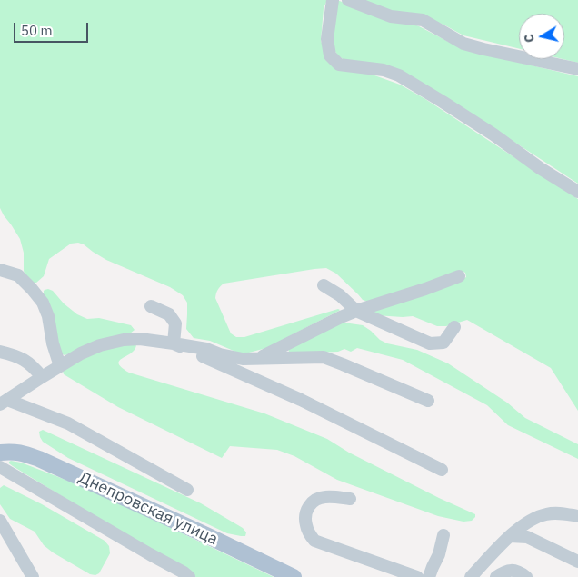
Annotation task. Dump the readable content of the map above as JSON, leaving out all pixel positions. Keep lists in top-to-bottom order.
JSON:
{
  "streets": {
    "main road": ["Днепровская улица"]
  },
  "scale_bar": "50 m",
  "north": "left"
}
